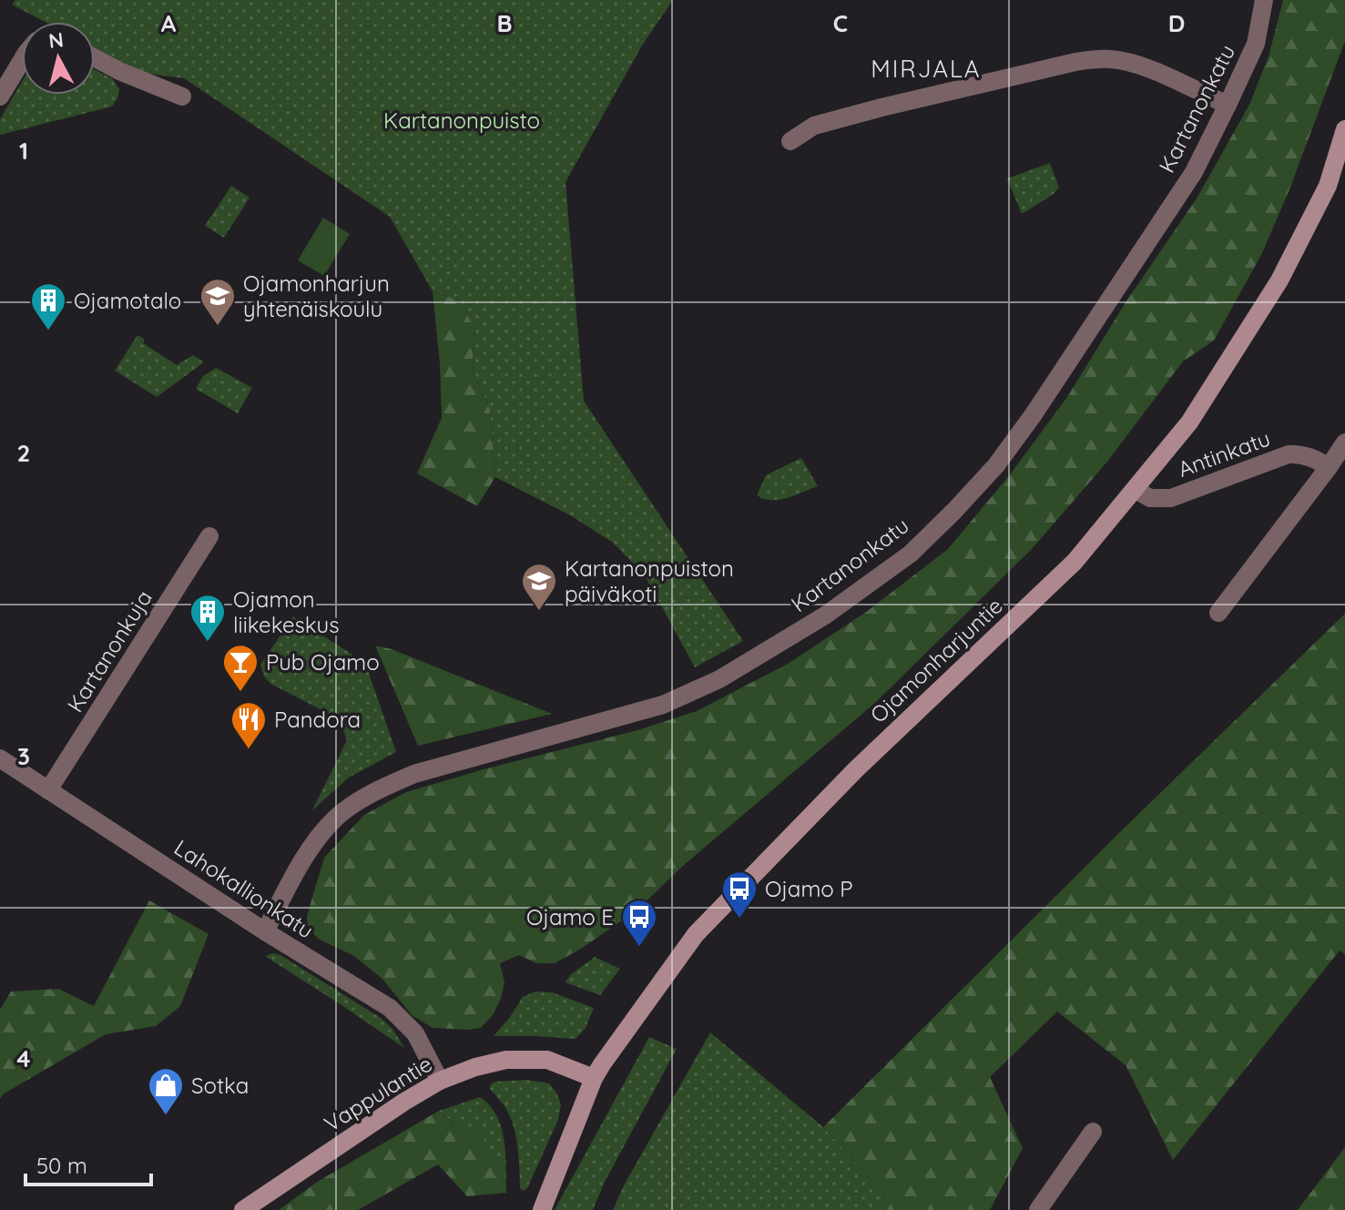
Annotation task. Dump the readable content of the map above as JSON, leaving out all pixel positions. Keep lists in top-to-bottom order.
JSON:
{
  "streets": {
    "main road": ["Ojamonharjuntie", "Vappulantie"],
    "street": [
      "Kartanonkatu",
      "Antinkatu",
      "Kartanonkuja",
      "Lahokallionkatu"
    ]
  },
  "crossings": [
    ["Kartanonkatu", "Lahokallionkatu"],
    ["Antinkatu", "Ojamonharjuntie"],
    ["Kartanonkuja", "Lahokallionkatu"],
    ["Ojamonharjuntie", "Vappulantie"],
    ["Lahokallionkatu", "Vappulantie"]
  ],
  "districts": ["MIRJALA"],
  "parks": ["Kartanonpuisto"],
  "places": {
    "school or university": ["Ojamonharjun yhtenäiskoulu", "Kartanonpuiston päiväkoti"],
    "building": ["Ojamotalo", "Ojamon liikekeskus"],
    "bar": ["Pub Ojamo"],
    "restaurant": ["Pandora"],
    "bus stop": ["Ojamo P", "Ojamo E"],
    "shop": ["Sotka"]
  },
  "scale_bar": "50 m",
  "north": "top",
  "grid": {
    "columns": [
      "A",
      "B",
      "C",
      "D"
    ],
    "rows": [
      "1",
      "2",
      "3",
      "4"
    ]
  }
}
